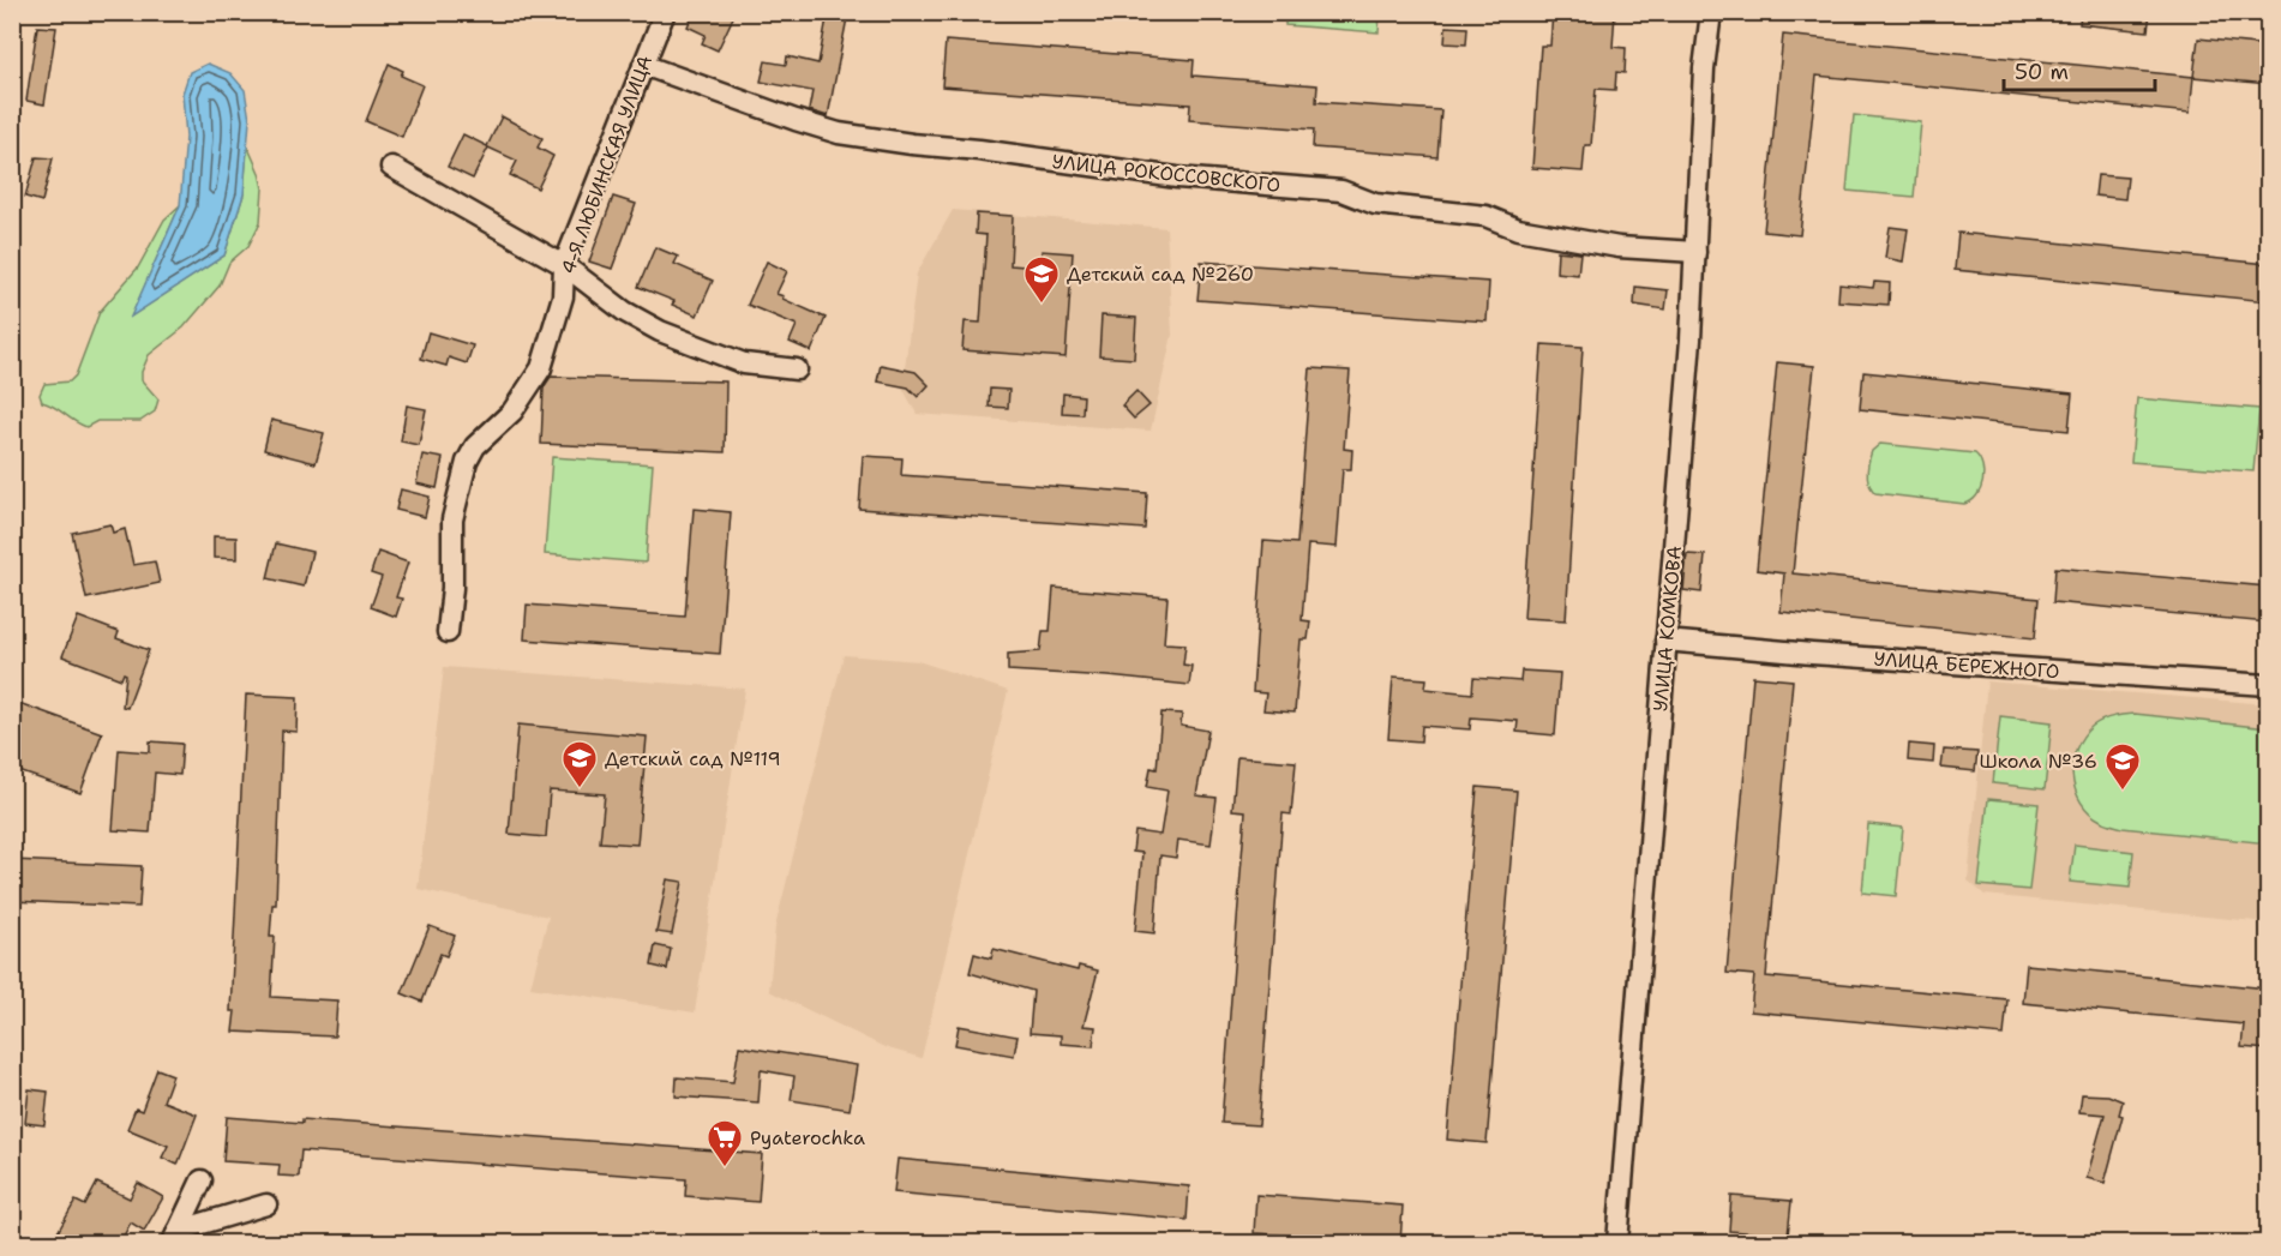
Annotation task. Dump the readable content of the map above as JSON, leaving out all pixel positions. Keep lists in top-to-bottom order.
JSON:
{
  "streets": {
    "street": [
      "4-Я ЛЮБИНСКАЯ УЛИЦА",
      "УЛИЦА РОКОССОВСКОГО",
      "УЛИЦА КОМКОВА",
      "УЛИЦА БЕРЕЖНОГО"
    ]
  },
  "crossings": [
    ["4-Я ЛЮБИНСКАЯ УЛИЦА", "УЛИЦА РОКОССОВСКОГО"],
    ["УЛИЦА РОКОССОВСКОГО", "УЛИЦА КОМКОВА"],
    ["УЛИЦА КОМКОВА", "УЛИЦА БЕРЕЖНОГО"]
  ],
  "places": {
    "school or university": ["Детский сад №260", "Детский сад №119", "Школа №36"],
    "supermarket": ["Pyaterochka"]
  },
  "scale_bar": "50 m"
}
